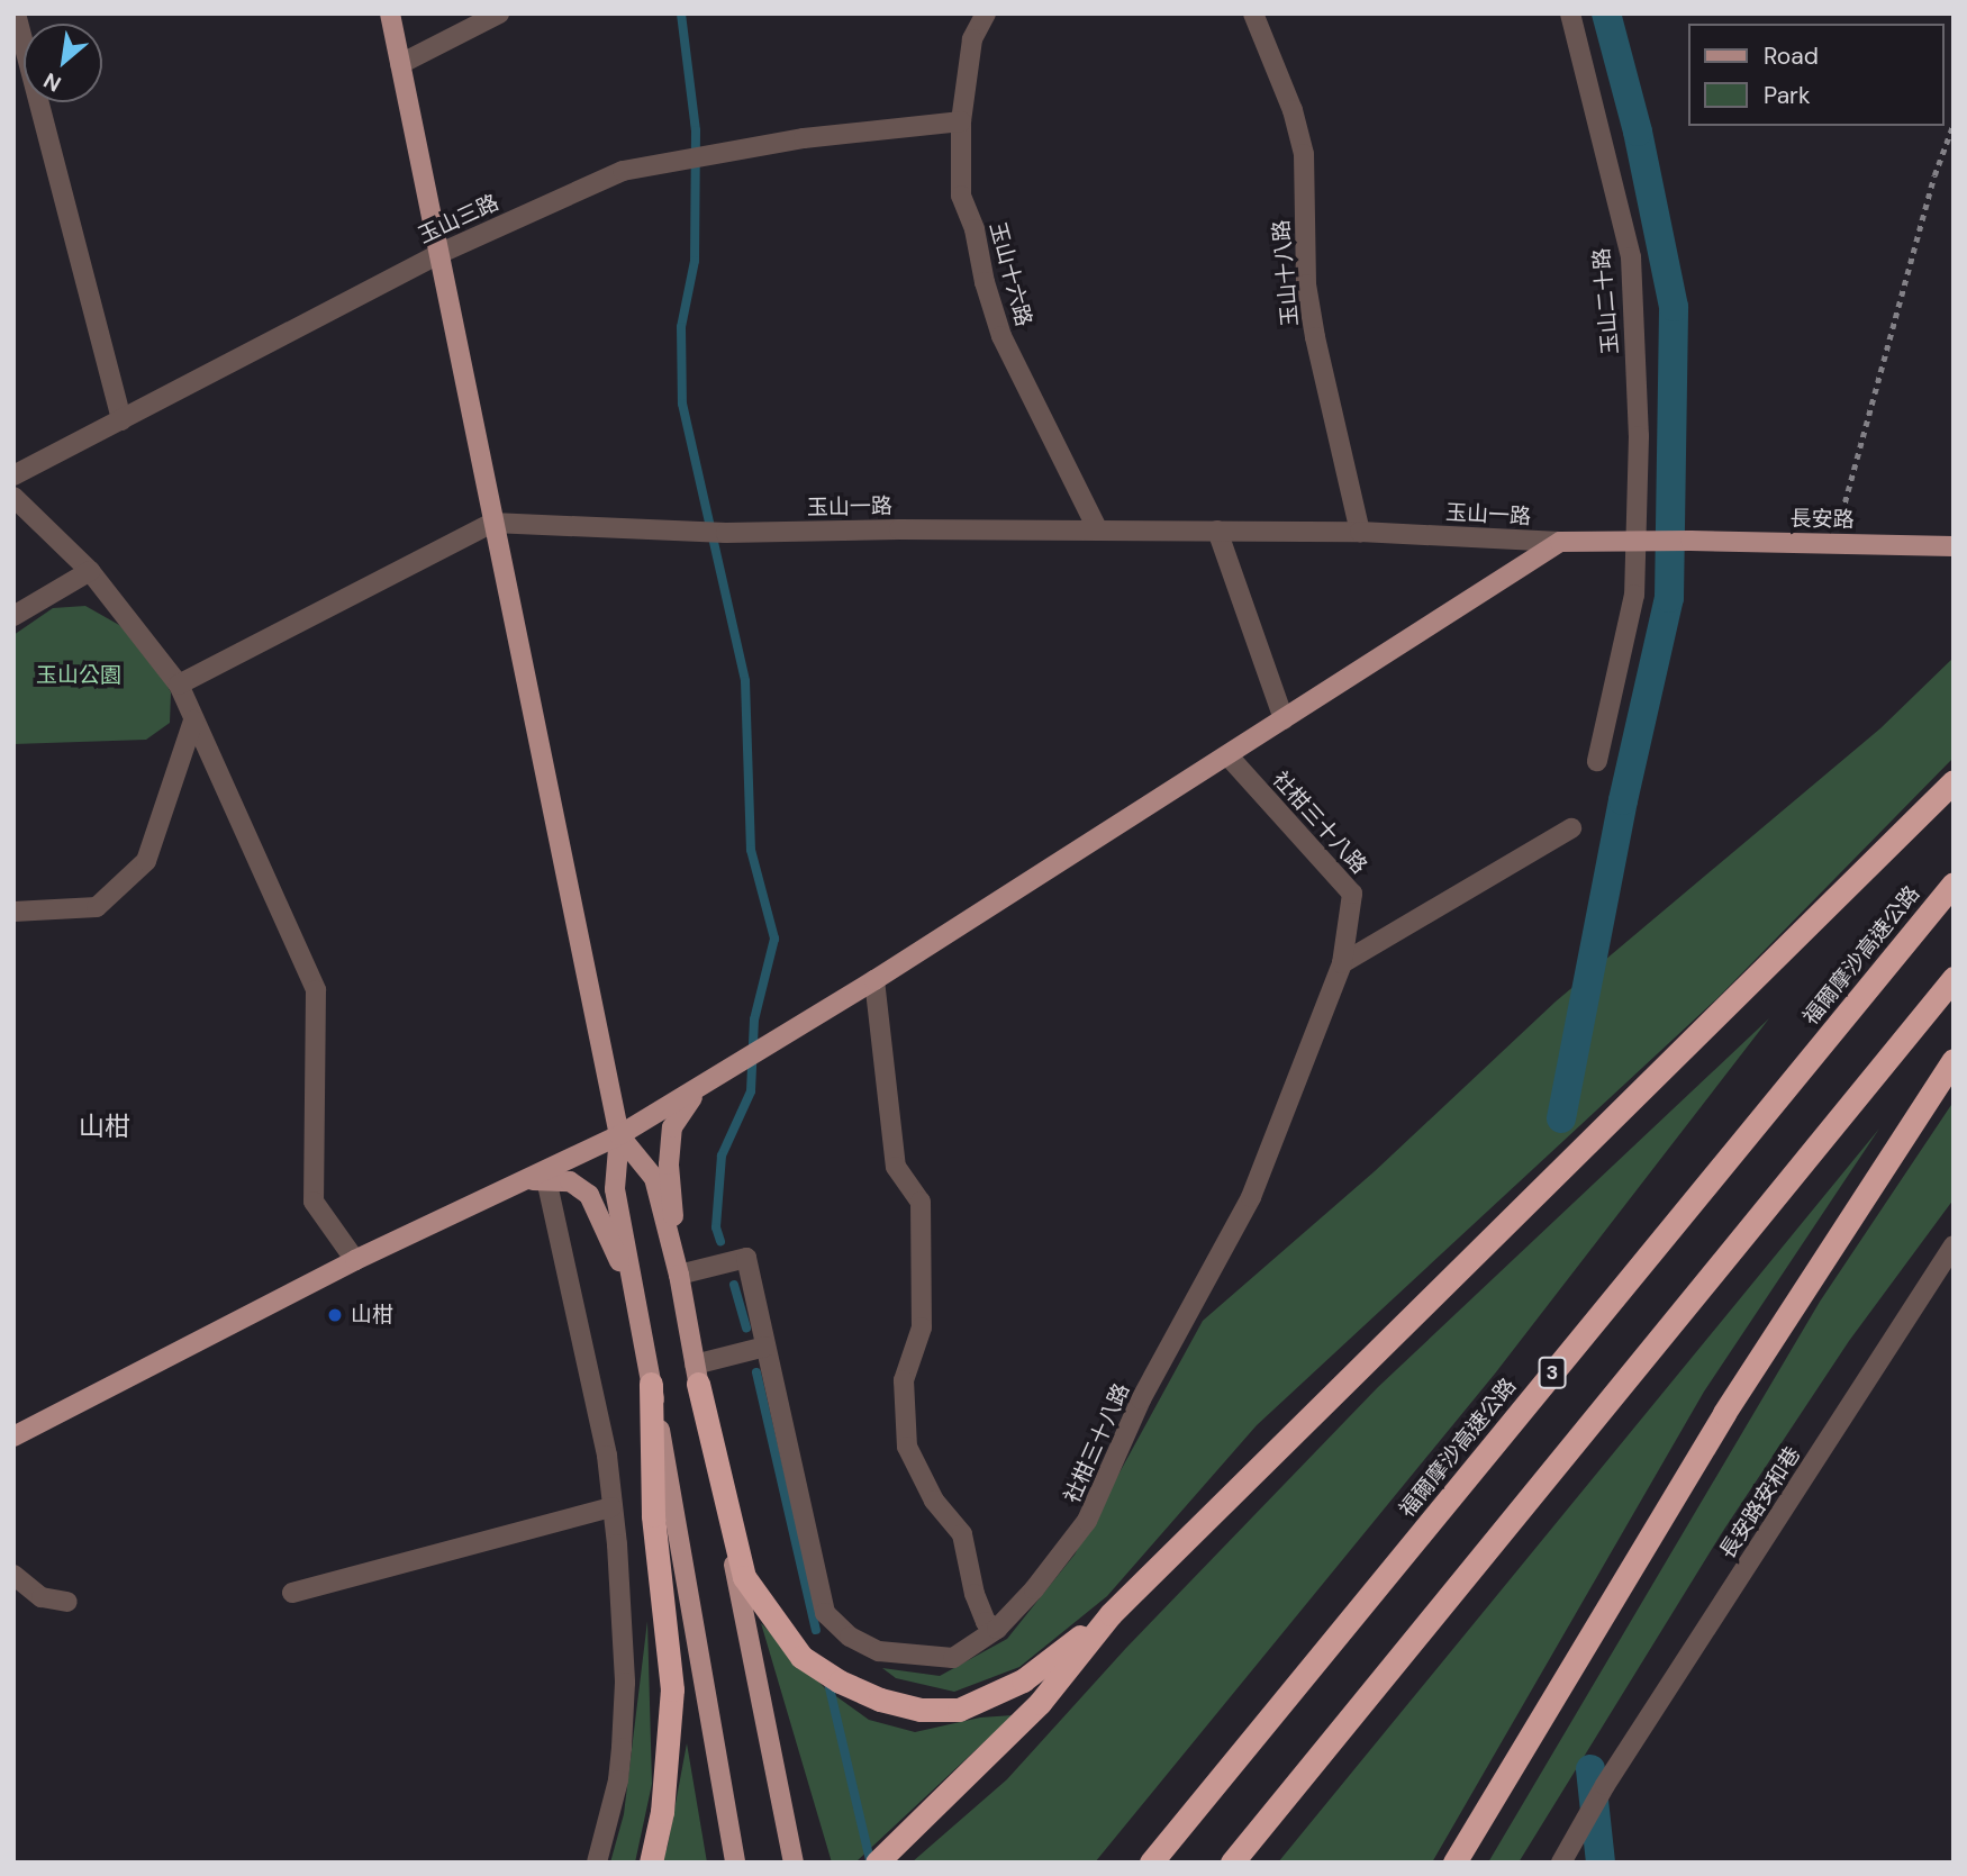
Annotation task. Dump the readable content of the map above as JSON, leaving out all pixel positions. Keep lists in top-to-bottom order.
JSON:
{
  "streets": {
    "highway": ["福爾摩沙高速公路", "3"],
    "main road": ["長安路"],
    "street": [
      "玉山三路",
      "玉山十八路",
      "玉山十六路",
      "玉山二十路",
      "玉山一路",
      "社柑三十八路",
      "長安路安和巷"
    ]
  },
  "crossings": [
    ["玉山三路", "玉山十六路"],
    ["玉山十八路", "玉山一路"],
    ["玉山十六路", "玉山一路"],
    ["玉山二十路", "長安路"],
    ["玉山一路", "長安路"]
  ],
  "districts": ["山柑"],
  "parks": ["玉山公園"],
  "places": ["山柑"],
  "legend": ["Road", "Park"],
  "north": "bottom left"
}
